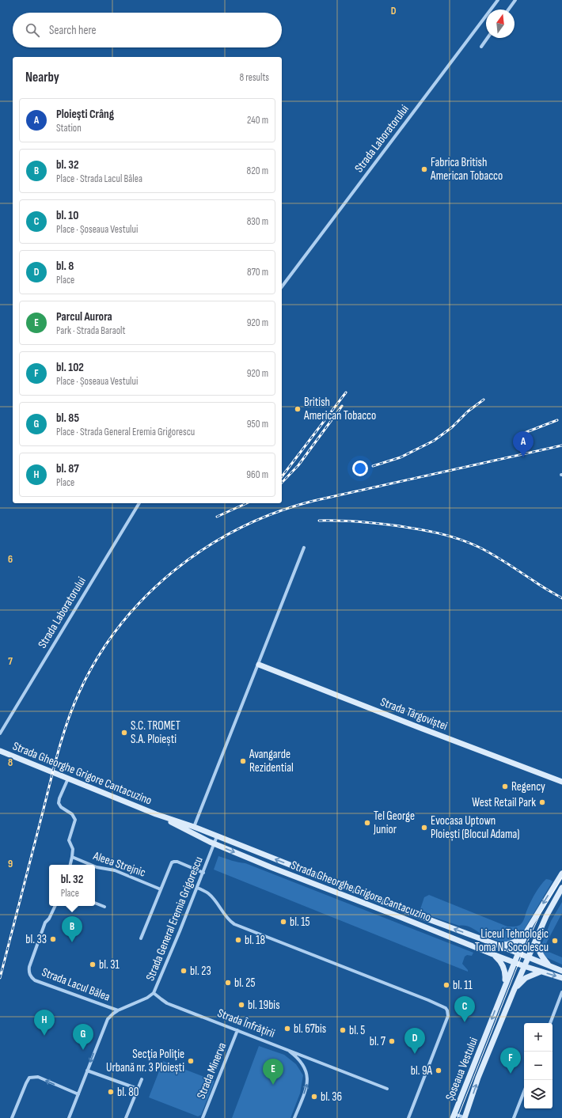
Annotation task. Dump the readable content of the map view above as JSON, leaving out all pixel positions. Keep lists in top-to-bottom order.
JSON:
{
  "streets": {
    "main road": ["Strada Târgoviștei", "Strada Gheorghe Grigore Cantacuzino", "Șoseaua Vestului"],
    "street": [
      "Strada Laboratorului",
      "Aleea Strejnic",
      "Strada General Eremia Grigorescu",
      "Strada Lacul Bâlea",
      "Strada Înfrățirii",
      "Strada Minerva"
    ]
  },
  "crossings": [
    ["Strada Gheorghe Grigore Cantacuzino", "Strada General Eremia Grigorescu"],
    ["Strada Gheorghe Grigore Cantacuzino", "Șoseaua Vestului"],
    ["Strada General Eremia Grigorescu", "Strada Lacul Bâlea"],
    ["Strada General Eremia Grigorescu", "Strada Înfrățirii"],
    ["Strada Înfrățirii", "Strada Minerva"]
  ],
  "places": [
    "Fabrica British American Tobacco",
    "British American Tobacco",
    "S.C. TROMET S.A. Ploiești",
    "Avangarde Rezidential",
    "Regency",
    "West Retail Park",
    "Tel George Junior",
    "Evocasa Uptown Ploiești (Blocul Adama)",
    "bl. 15",
    "bl. 33",
    "bl. 18",
    "Liceul Tehnologic Toma N. Socolescu",
    "bl. 31",
    "bl. 23",
    "bl. 25",
    "bl. 11",
    "bl. 19bis",
    "bl. 67bis",
    "bl. 5",
    "bl. 7",
    "Secţia Poliţie Urbană nr. 3 Ploiești",
    "bl. 9A",
    "bl. 80",
    "bl. 36"
  ],
  "north": "top",
  "page": {
    "search": "Search here",
    "heading": ["Nearby", "8 results"],
    "list": [
      {
        "mark": "A",
        "name": "Ploieşti Crâng",
        "note": "Station",
        "value": "240 m"
      },
      {
        "mark": "B",
        "name": "bl. 32",
        "note": "Place · Strada Lacul Bâlea",
        "value": "820 m"
      },
      {
        "mark": "C",
        "name": "bl. 10",
        "note": "Place · Șoseaua Vestului",
        "value": "830 m"
      },
      {
        "mark": "D",
        "name": "bl. 8",
        "note": "Place",
        "value": "870 m"
      },
      {
        "mark": "E",
        "name": "Parcul Aurora",
        "note": "Park · Strada Baraolt",
        "value": "920 m"
      },
      {
        "mark": "F",
        "name": "bl. 102",
        "note": "Place · Șoseaua Vestului",
        "value": "920 m"
      },
      {
        "mark": "G",
        "name": "bl. 85",
        "note": "Place · Strada General Eremia Grigorescu",
        "value": "950 m"
      },
      {
        "mark": "H",
        "name": "bl. 87",
        "note": "Place",
        "value": "960 m"
      }
    ],
    "pins": [
      "A",
      "B",
      "C",
      "H",
      "G",
      "D",
      "F",
      "E"
    ],
    "popup": ["bl. 32", "Place"],
    "map_buttons": ["+", "−"]
  },
  "grid": {
    "columns": ["D"],
    "rows": [
      "6",
      "7",
      "8",
      "9"
    ]
  }
}
